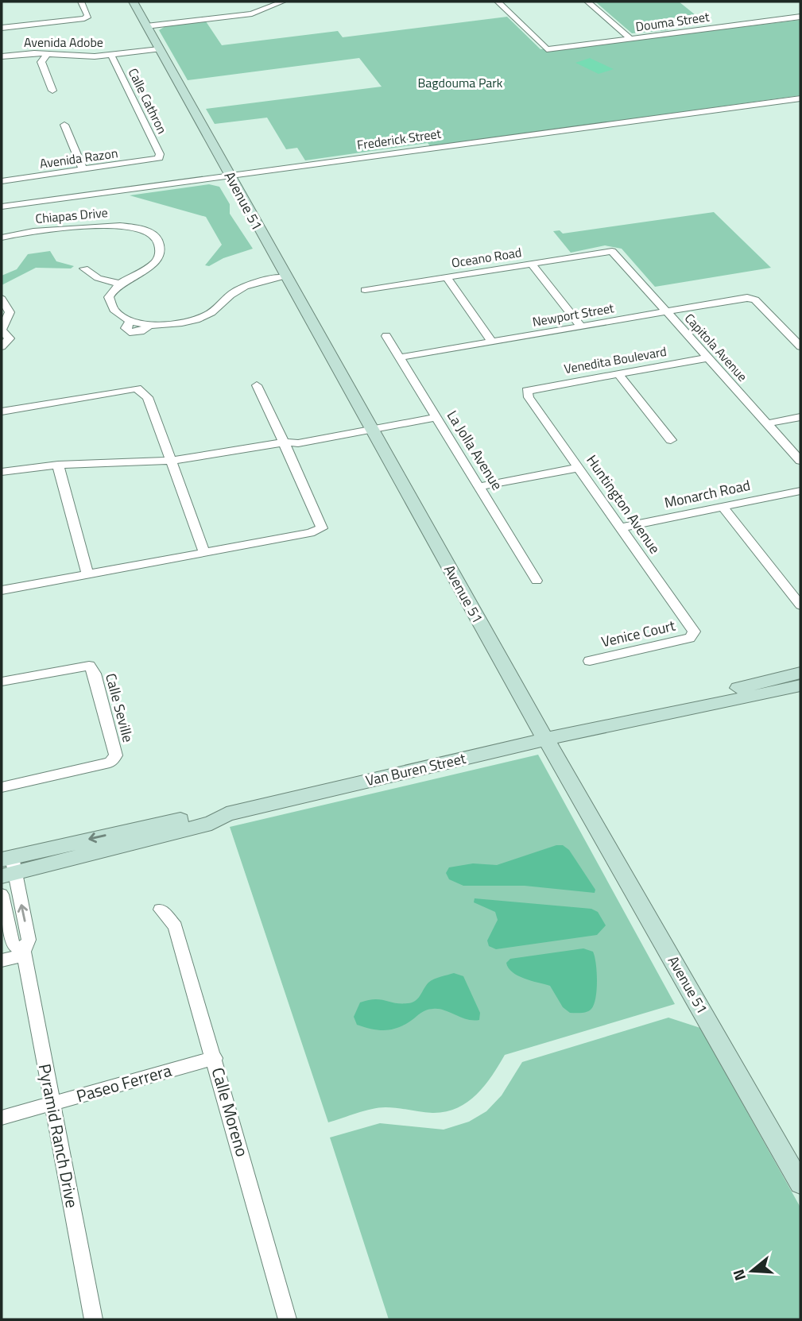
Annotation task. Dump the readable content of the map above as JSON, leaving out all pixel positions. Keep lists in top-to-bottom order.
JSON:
{
  "streets": {
    "street": [
      "Douma Street",
      "Avenida Adobe",
      "Calle Cathron",
      "Frederick Street",
      "Avenida Razon",
      "Avenue 51",
      "Chiapas Drive",
      "Oceano Road",
      "Newport Street",
      "Capitola Avenue",
      "Venedita Boulevard",
      "La Jolla Avenue",
      "Monarch Road",
      "Huntington Avenue",
      "Venice Court",
      "Calle Seville",
      "Van Buren Street",
      "Paseo Ferrera",
      "Calle Moreno",
      "Pyramid Ranch Drive"
    ]
  },
  "crossings": [
    ["Avenida Adobe", "Calle Cathron"],
    ["Avenida Adobe", "Avenue 51"],
    ["Calle Cathron", "Avenida Razon"],
    ["Frederick Street", "Avenue 51"],
    ["Avenue 51", "Van Buren Street"],
    ["Oceano Road", "Capitola Avenue"],
    ["Newport Street", "Capitola Avenue"],
    ["Newport Street", "La Jolla Avenue"],
    ["Capitola Avenue", "Venedita Boulevard"],
    ["Venedita Boulevard", "Huntington Avenue"],
    ["Monarch Road", "Huntington Avenue"],
    ["Huntington Avenue", "Venice Court"],
    ["Van Buren Street", "Pyramid Ranch Drive"],
    ["Paseo Ferrera", "Calle Moreno"],
    ["Paseo Ferrera", "Pyramid Ranch Drive"]
  ],
  "parks": ["Bagdouma Park"],
  "north": "left"
}
